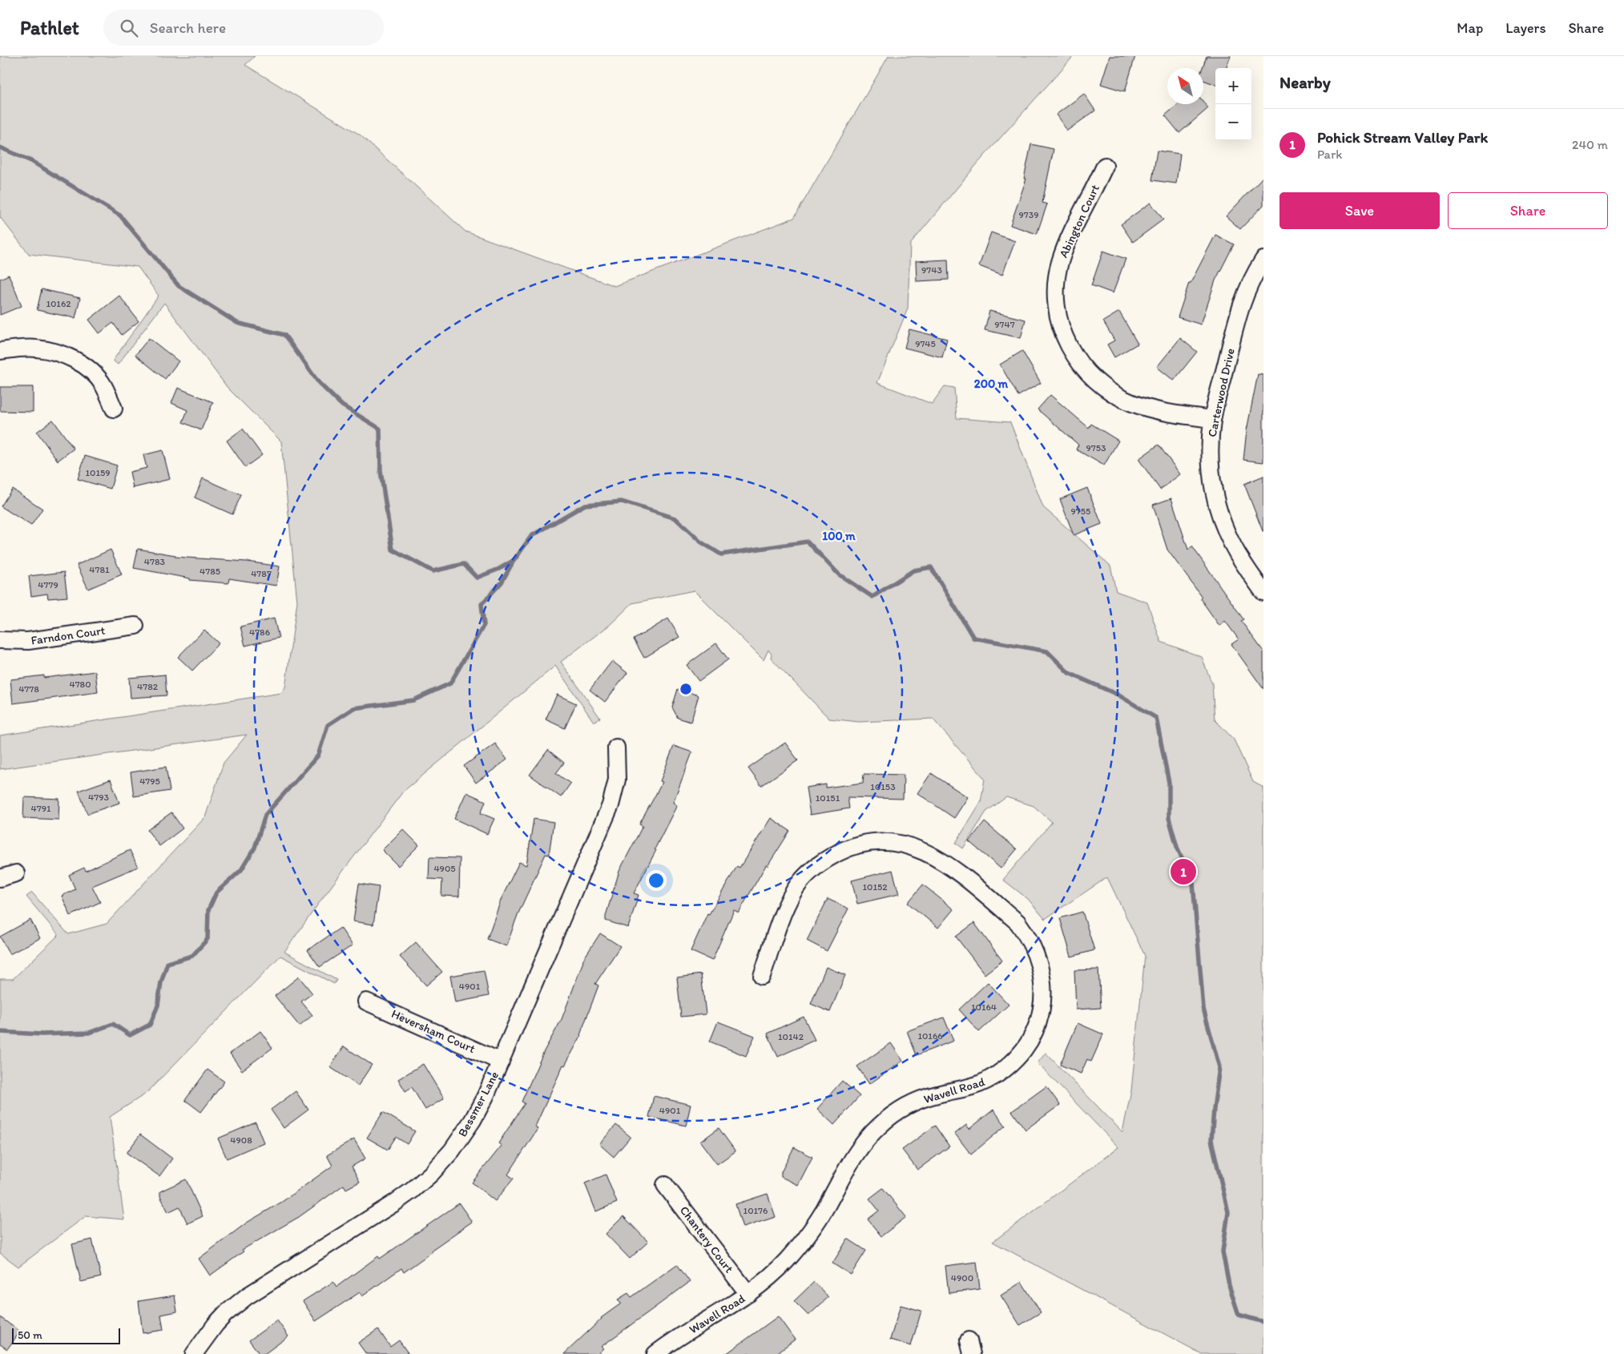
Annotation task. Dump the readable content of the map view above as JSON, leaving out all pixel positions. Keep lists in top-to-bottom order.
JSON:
{
  "streets": {
    "street": [
      "Abington Court",
      "Carterwood Drive",
      "Farndon Court",
      "Heversham Court",
      "Wavell Road",
      "Bessmer Lane",
      "Chantery Court"
    ]
  },
  "crossings": [
    ["Abington Court", "Carterwood Drive"],
    ["Heversham Court", "Bessmer Lane"],
    ["Wavell Road", "Chantery Court"]
  ],
  "house_numbers": [
    "9739",
    "9743",
    "10162",
    "9747",
    "9745",
    "9753",
    "10159",
    "9755",
    "4783",
    "4781",
    "4785",
    "4787",
    "4779",
    "4786",
    "4780",
    "4782",
    "4778",
    "4795",
    "10153",
    "4793",
    "10151",
    "4791",
    "4905",
    "10152",
    "4901",
    "10164",
    "10166",
    "10142",
    "4901",
    "4908",
    "10176",
    "4900"
  ],
  "scale_bar": "50 m",
  "north": "top left",
  "page": {
    "header": "Pathlet",
    "search": "Search here",
    "nav": ["Map", "Layers", "Share"],
    "heading": "Nearby",
    "map_buttons": ["+", "−"],
    "list": [
      {
        "mark": "1",
        "name": "Pohick Stream Valley Park",
        "note": "Park",
        "value": "240 m"
      }
    ],
    "buttons": ["Save", "Share"],
    "pins": "1",
    "scale": "50 m"
  },
  "rings": ["200 m", "100 m"]
}
